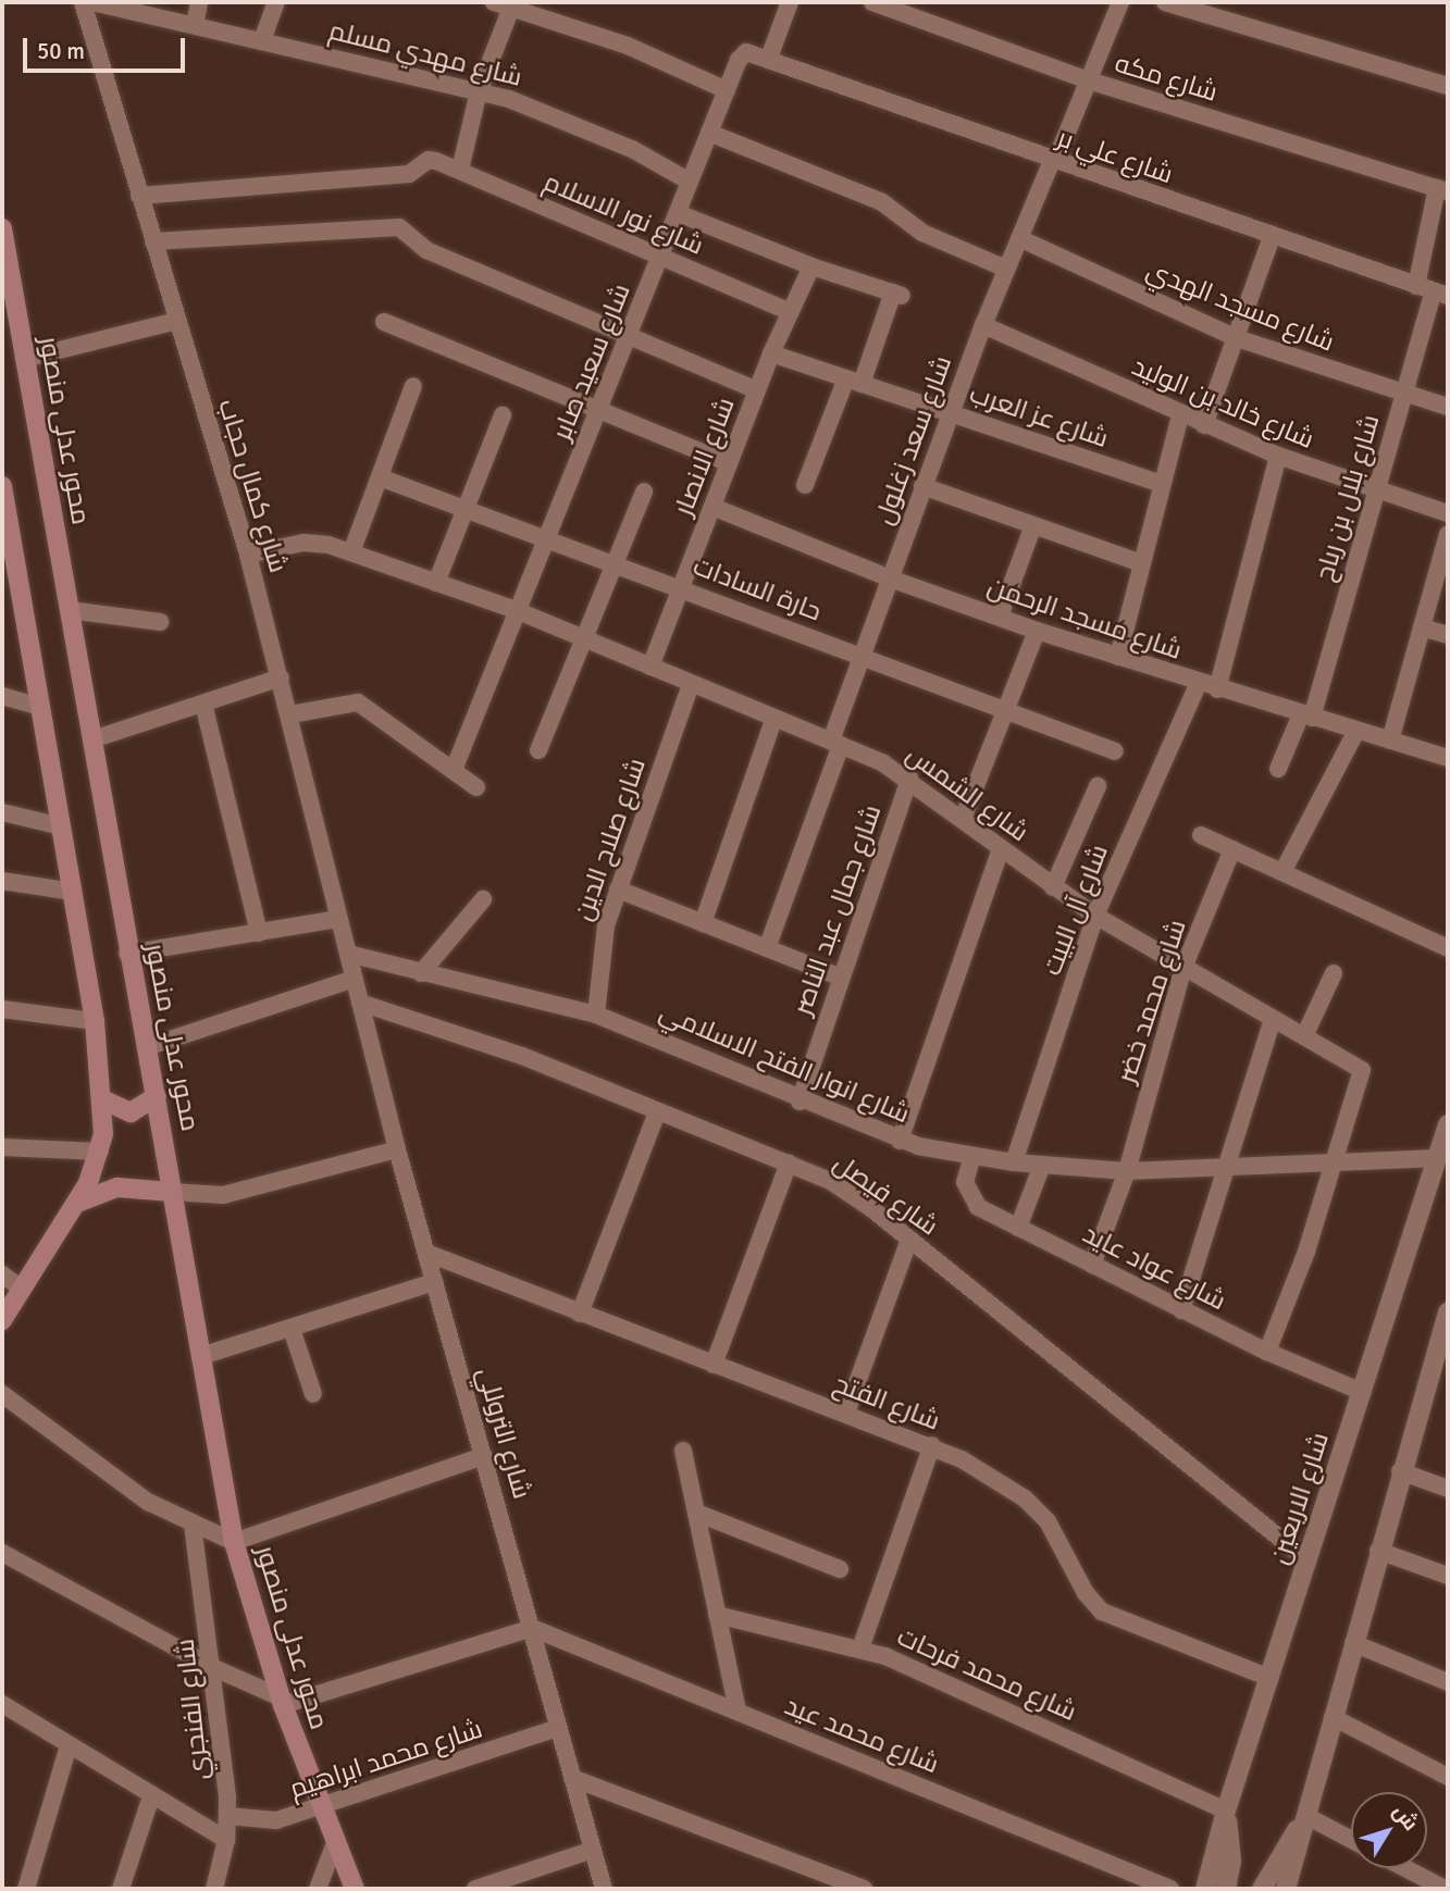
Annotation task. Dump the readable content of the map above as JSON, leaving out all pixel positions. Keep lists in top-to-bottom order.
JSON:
{
  "streets": {
    "main road": ["محور عدلى منصور"],
    "street": [
      "شارع مهدي مسلم",
      "شارع مكه",
      "شارع علي بر",
      "شارع نور الاسلام",
      "شارع مسجد الهدي",
      "شارع سعيد صابر",
      "شارع خالد بن الوليد",
      "شارع عز العرب",
      "شارع سعد زغلول",
      "شارع الانصار",
      "شارع كمال حجاب",
      "شارع بلال بن رباح",
      "حارة السادات",
      "شارع مسجد الرحمن",
      "شارع الشمس",
      "شارع صلاح الدين",
      "شارع جمال عبد الناصر",
      "شارع آل البيت",
      "شارع محمد خضر",
      "شارع انوار الفتح الاسلامي",
      "شارع فيصل",
      "شارع عواد عايد",
      "شارع الفتح",
      "شارع التروللي",
      "شارع الاربعين",
      "شارع محمد فرحات",
      "شارع الفنجري",
      "شارع محمد عيد",
      "شارع محمد ابراهيم"
    ]
  },
  "crossings": [
    ["شارع مهدي مسلم", "شارع سعيد صابر"],
    ["شارع مكه", "شارع سعد زغلول"],
    ["شارع علي بر", "شارع سعيد صابر"],
    ["شارع علي بر", "شارع سعد زغلول"],
    ["شارع علي بر", "شارع بلال بن رباح"],
    ["شارع نور الاسلام", "شارع سعيد صابر"],
    ["شارع نور الاسلام", "شارع الانصار"],
    ["شارع نور الاسلام", "شارع كمال حجاب"],
    ["شارع مسجد الهدي", "شارع سعد زغلول"],
    ["شارع مسجد الهدي", "شارع بلال بن رباح"],
    ["شارع سعيد صابر", "حارة السادات"],
    ["شارع سعيد صابر", "شارع الشمس"],
    ["شارع خالد بن الوليد", "شارع سعد زغلول"],
    ["شارع خالد بن الوليد", "شارع بلال بن رباح"],
    ["شارع عز العرب", "شارع سعد زغلول"],
    ["شارع عز العرب", "شارع الانصار"],
    ["محور عدلى منصور", "شارع محمد ابراهيم"],
    ["شارع سعد زغلول", "حارة السادات"],
    ["شارع سعد زغلول", "شارع مسجد الرحمن"],
    ["شارع سعد زغلول", "شارع الشمس"],
    ["شارع الانصار", "حارة السادات"],
    ["شارع الانصار", "شارع مسجد الرحمن"],
    ["شارع الانصار", "شارع الشمس"],
    ["شارع كمال حجاب", "شارع الشمس"],
    ["شارع كمال حجاب", "شارع انوار الفتح الاسلامي"],
    ["شارع كمال حجاب", "شارع فيصل"],
    ["شارع كمال حجاب", "شارع التروللي"],
    ["شارع بلال بن رباح", "شارع مسجد الرحمن"],
    ["شارع مسجد الرحمن", "شارع آل البيت"],
    ["شارع الشمس", "شارع صلاح الدين"],
    ["شارع الشمس", "شارع جمال عبد الناصر"],
    ["شارع الشمس", "شارع آل البيت"],
    ["شارع الشمس", "شارع محمد خضر"],
    ["شارع الشمس", "شارع انوار الفتح الاسلامي"],
    ["شارع صلاح الدين", "شارع انوار الفتح الاسلامي"],
    ["شارع جمال عبد الناصر", "شارع انوار الفتح الاسلامي"],
    ["شارع آل البيت", "شارع انوار الفتح الاسلامي"],
    ["شارع محمد خضر", "شارع انوار الفتح الاسلامي"],
    ["شارع محمد خضر", "شارع عواد عايد"],
    ["شارع انوار الفتح الاسلامي", "شارع عواد عايد"],
    ["شارع انوار الفتح الاسلامي", "شارع الاربعين"],
    ["شارع فيصل", "شارع التروللي"],
    ["شارع فيصل", "شارع الاربعين"],
    ["شارع عواد عايد", "شارع الاربعين"],
    ["شارع الفتح", "شارع التروللي"],
    ["شارع الفتح", "شارع الاربعين"],
    ["شارع التروللي", "شارع محمد عيد"],
    ["شارع التروللي", "شارع محمد ابراهيم"],
    ["شارع الاربعين", "شارع محمد فرحات"],
    ["شارع الفنجري", "شارع محمد ابراهيم"]
  ],
  "scale_bar": "50 m",
  "north": "top right"
}
